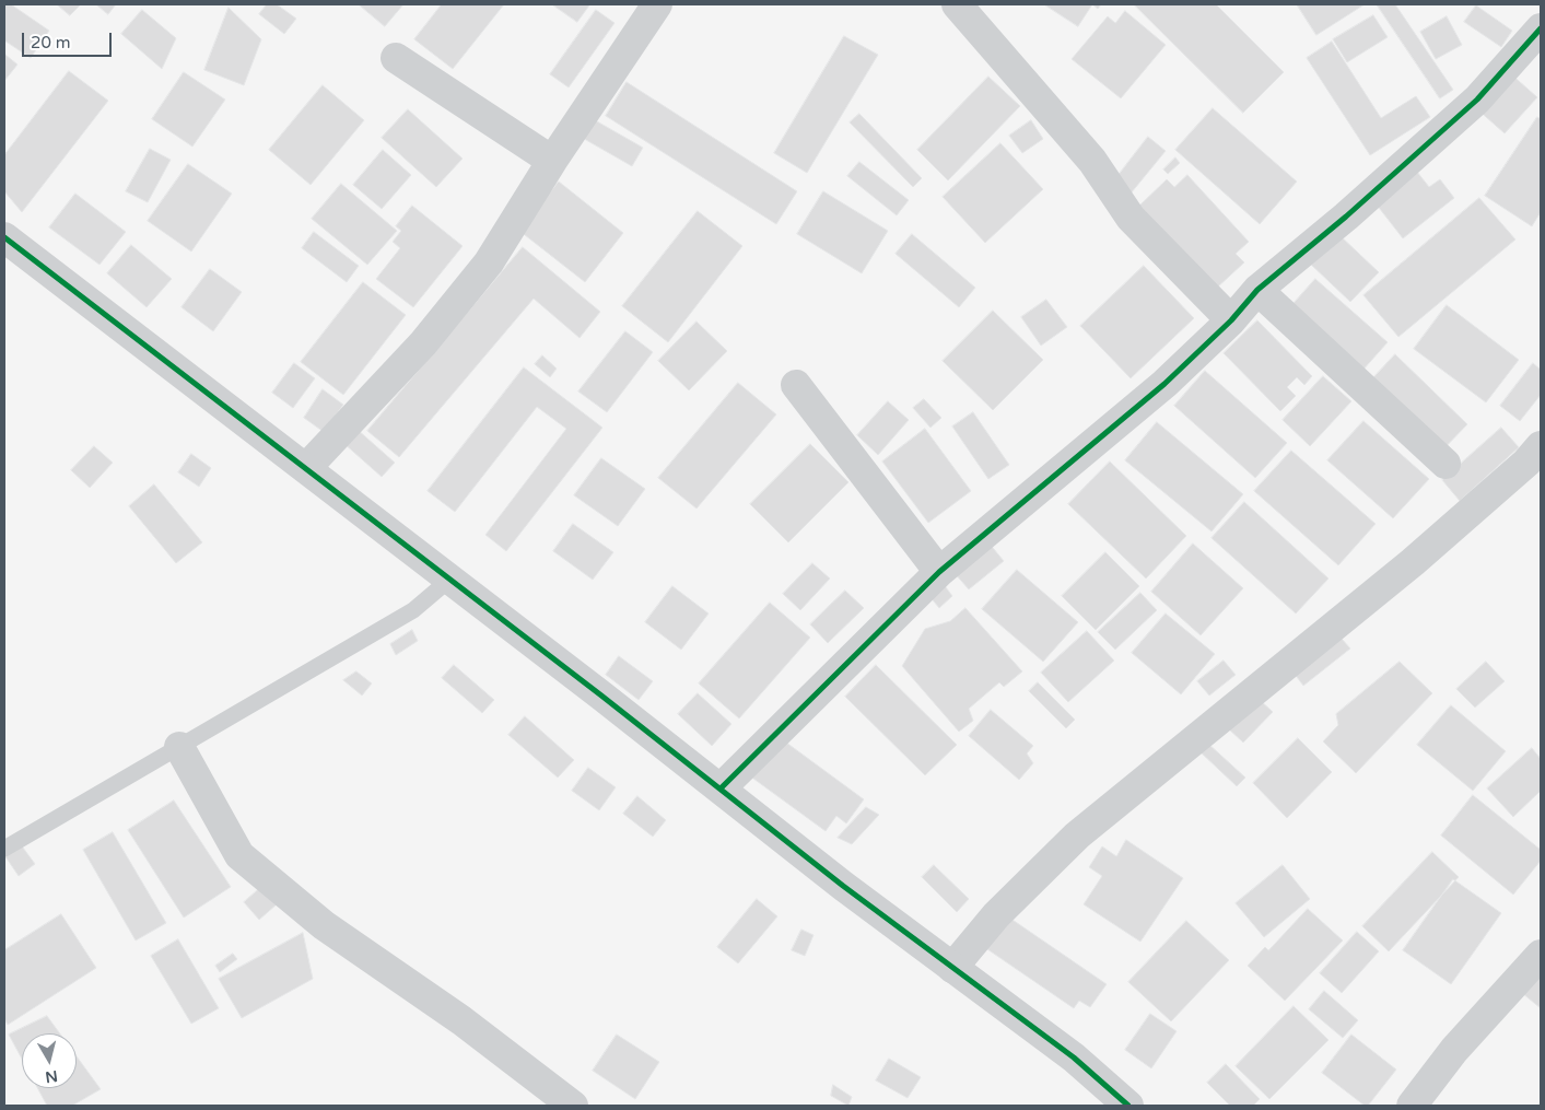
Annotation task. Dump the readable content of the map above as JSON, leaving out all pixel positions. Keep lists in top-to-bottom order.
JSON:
{
  "scale_bar": "20 m",
  "north": "bottom"
}
